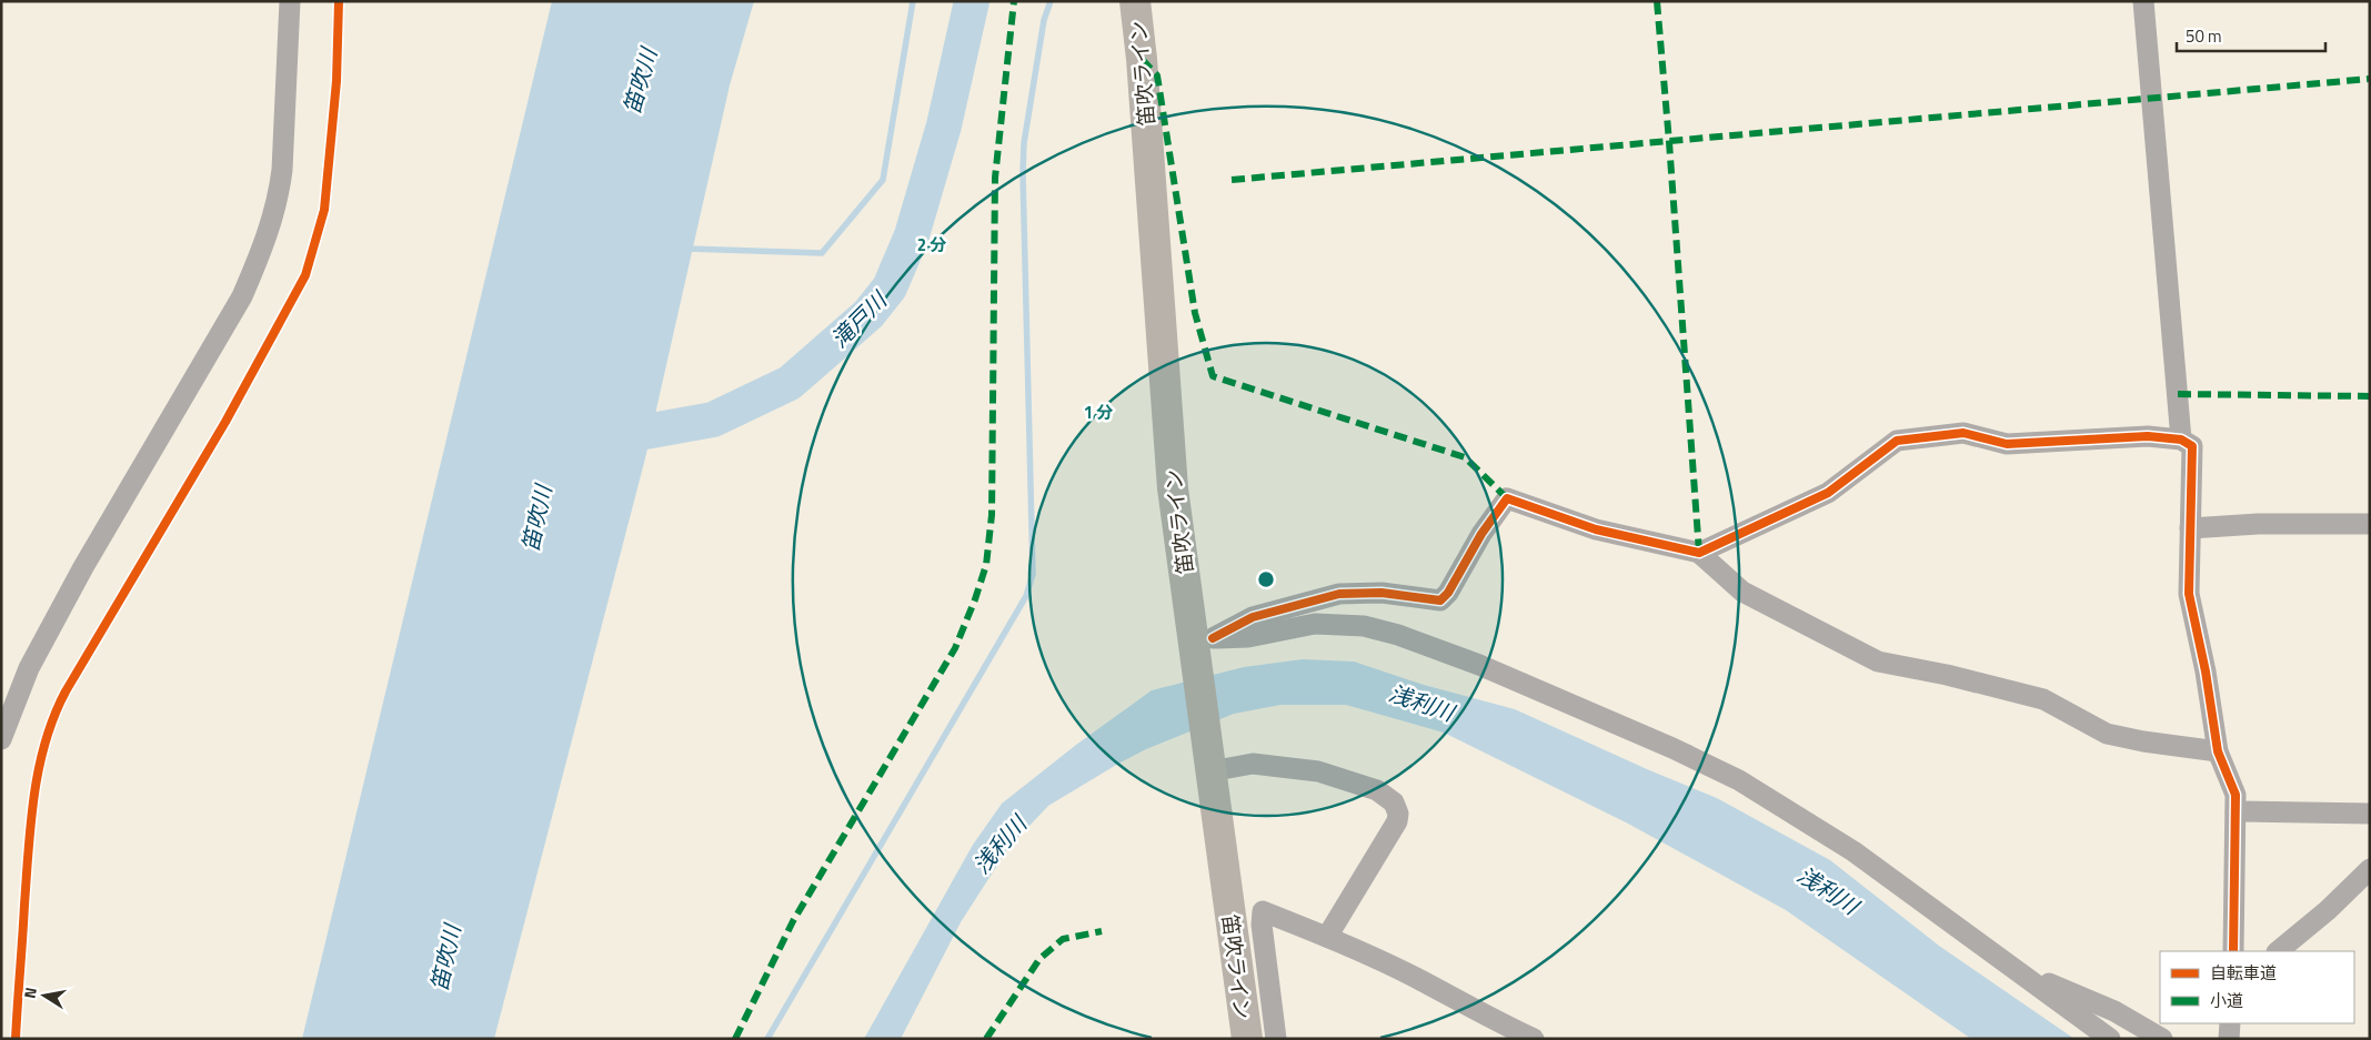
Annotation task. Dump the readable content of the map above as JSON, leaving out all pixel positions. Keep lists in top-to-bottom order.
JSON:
{
  "streets": {
    "highway": ["笛吹ライン"]
  },
  "water": ["笛吹川", "滝戸川", "浅利川"],
  "legend": ["自転車道", "小道"],
  "scale_bar": "50 m",
  "north": "left",
  "rings": ["2 分", "1 分"]
}
